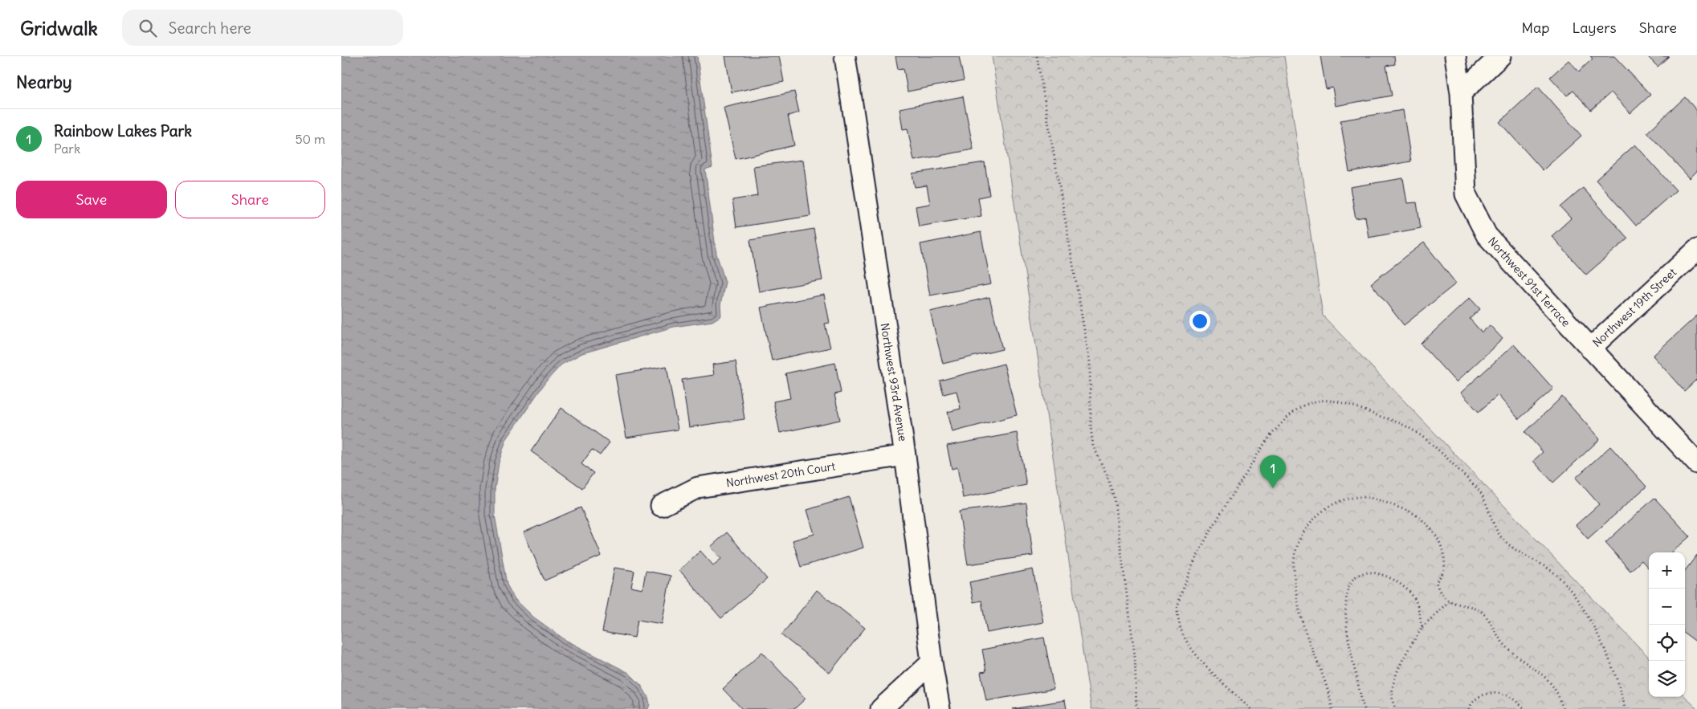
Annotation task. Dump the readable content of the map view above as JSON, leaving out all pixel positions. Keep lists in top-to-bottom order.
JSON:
{
  "streets": {
    "street": [
      "Northwest 91st Terrace",
      "Northwest 19th Street",
      "Northwest 93rd Avenue",
      "Northwest 20th Court"
    ]
  },
  "crossings": [
    ["Northwest 91st Terrace", "Northwest 19th Street"],
    ["Northwest 93rd Avenue", "Northwest 20th Court"]
  ],
  "page": {
    "header": "Gridwalk",
    "search": "Search here",
    "nav": ["Map", "Layers", "Share"],
    "heading": "Nearby",
    "list": [
      {
        "mark": "1",
        "name": "Rainbow Lakes Park",
        "note": "Park",
        "value": "50 m"
      }
    ],
    "buttons": ["Save", "Share"],
    "pins": "1",
    "map_buttons": ["+", "−"]
  }
}
